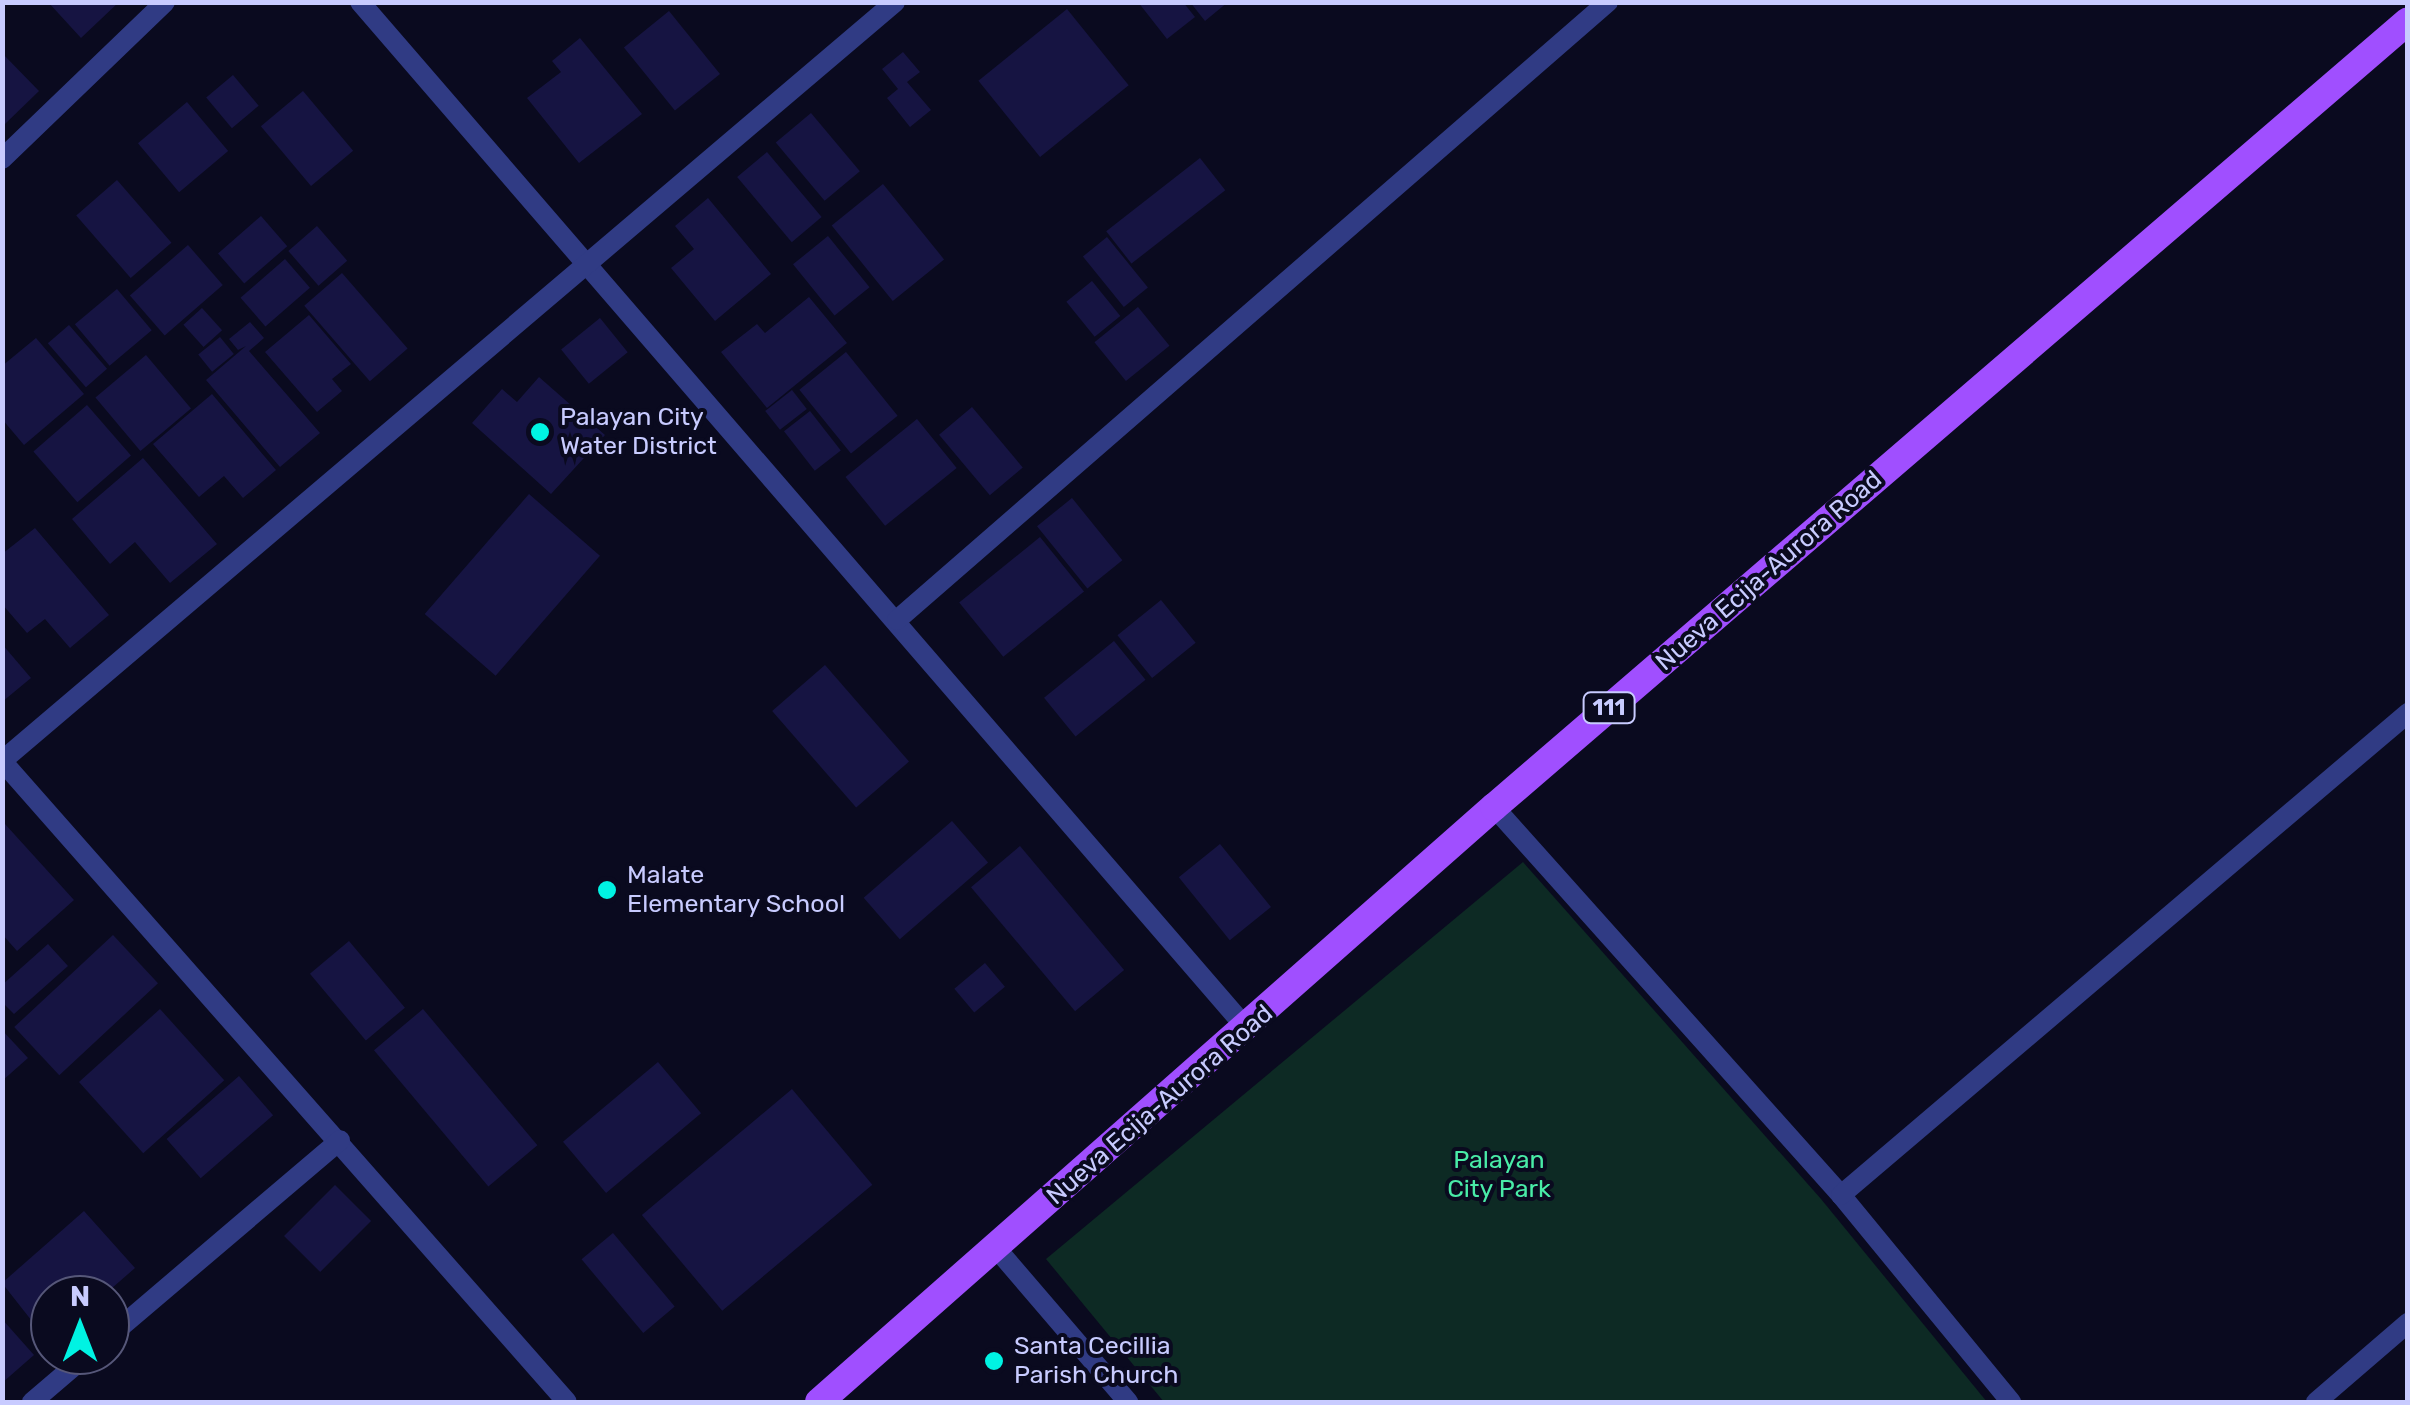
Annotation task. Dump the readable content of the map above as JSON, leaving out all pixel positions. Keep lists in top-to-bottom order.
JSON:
{
  "streets": {
    "main road": ["Nueva Ecija-Aurora Road", "111"]
  },
  "parks": ["Palayan City Park"],
  "places": ["Palayan City Water District", "Malate Elementary School", "Santa Cecillia Parish Church"],
  "north": "top"
}
